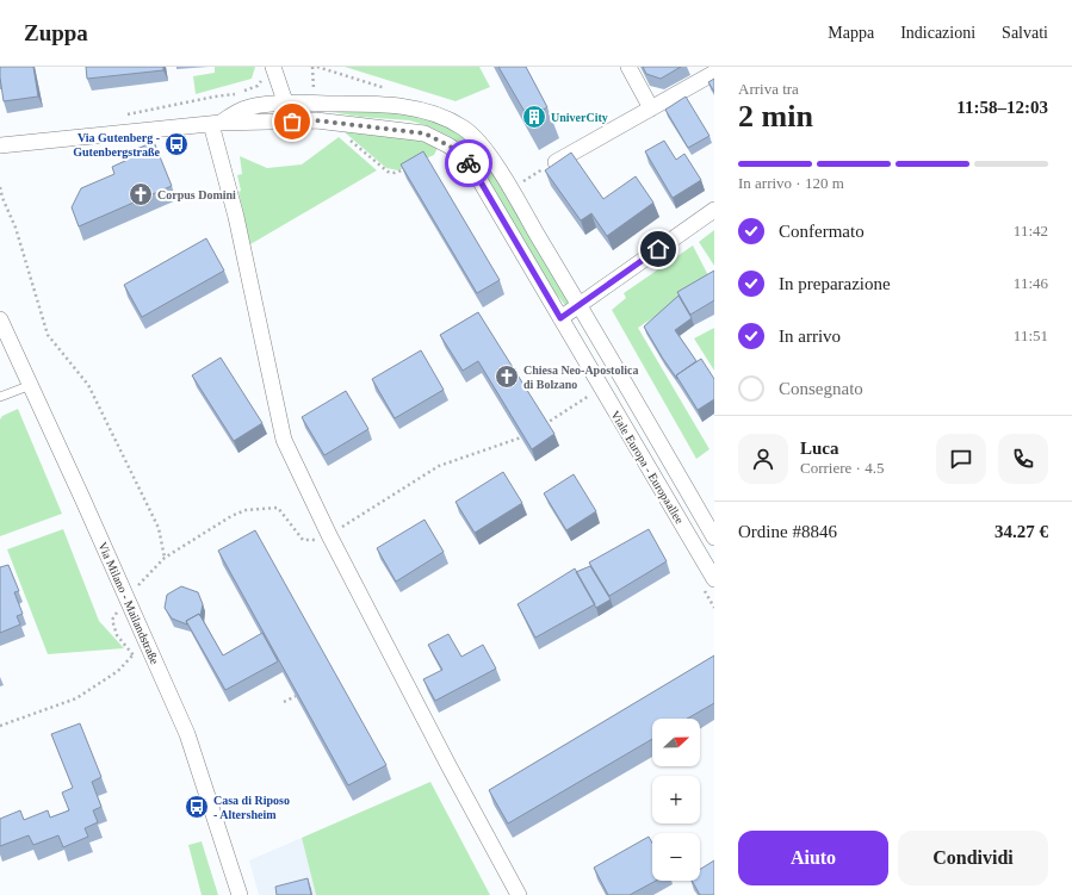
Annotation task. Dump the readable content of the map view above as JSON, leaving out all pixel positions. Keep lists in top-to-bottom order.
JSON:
{
  "streets": {
    "street": ["Viale Europa - Europaallee", "Via Milano - Mailandstraße"]
  },
  "places": {
    "building": ["UniverCity"],
    "bus stop": ["Via Gutenberg - Gutenbergstraße", "Casa di Riposo - Altersheim"],
    "church": ["Corpus Domini", "Chiesa Neo-Apostolica di Bolzano"]
  },
  "north": "right",
  "page": {
    "header": "Zuppa",
    "nav": ["Mappa", "Indicazioni", "Salvati"],
    "heading": ["2 min", "Arriva tra", "11:58–12:03"],
    "panel": [
      "Luca",
      "Corriere · 4.5",
      "Ordine #8846",
      "34.27 €"
    ],
    "bar": "In arrivo · 120 m",
    "list": [
      ["Confermato", "11:42"],
      ["In preparazione", "11:46"],
      ["In arrivo", "11:51"],
      "Consegnato"
    ],
    "map_buttons": ["+", "−"],
    "buttons": ["Aiuto", "Condividi"]
  }
}
